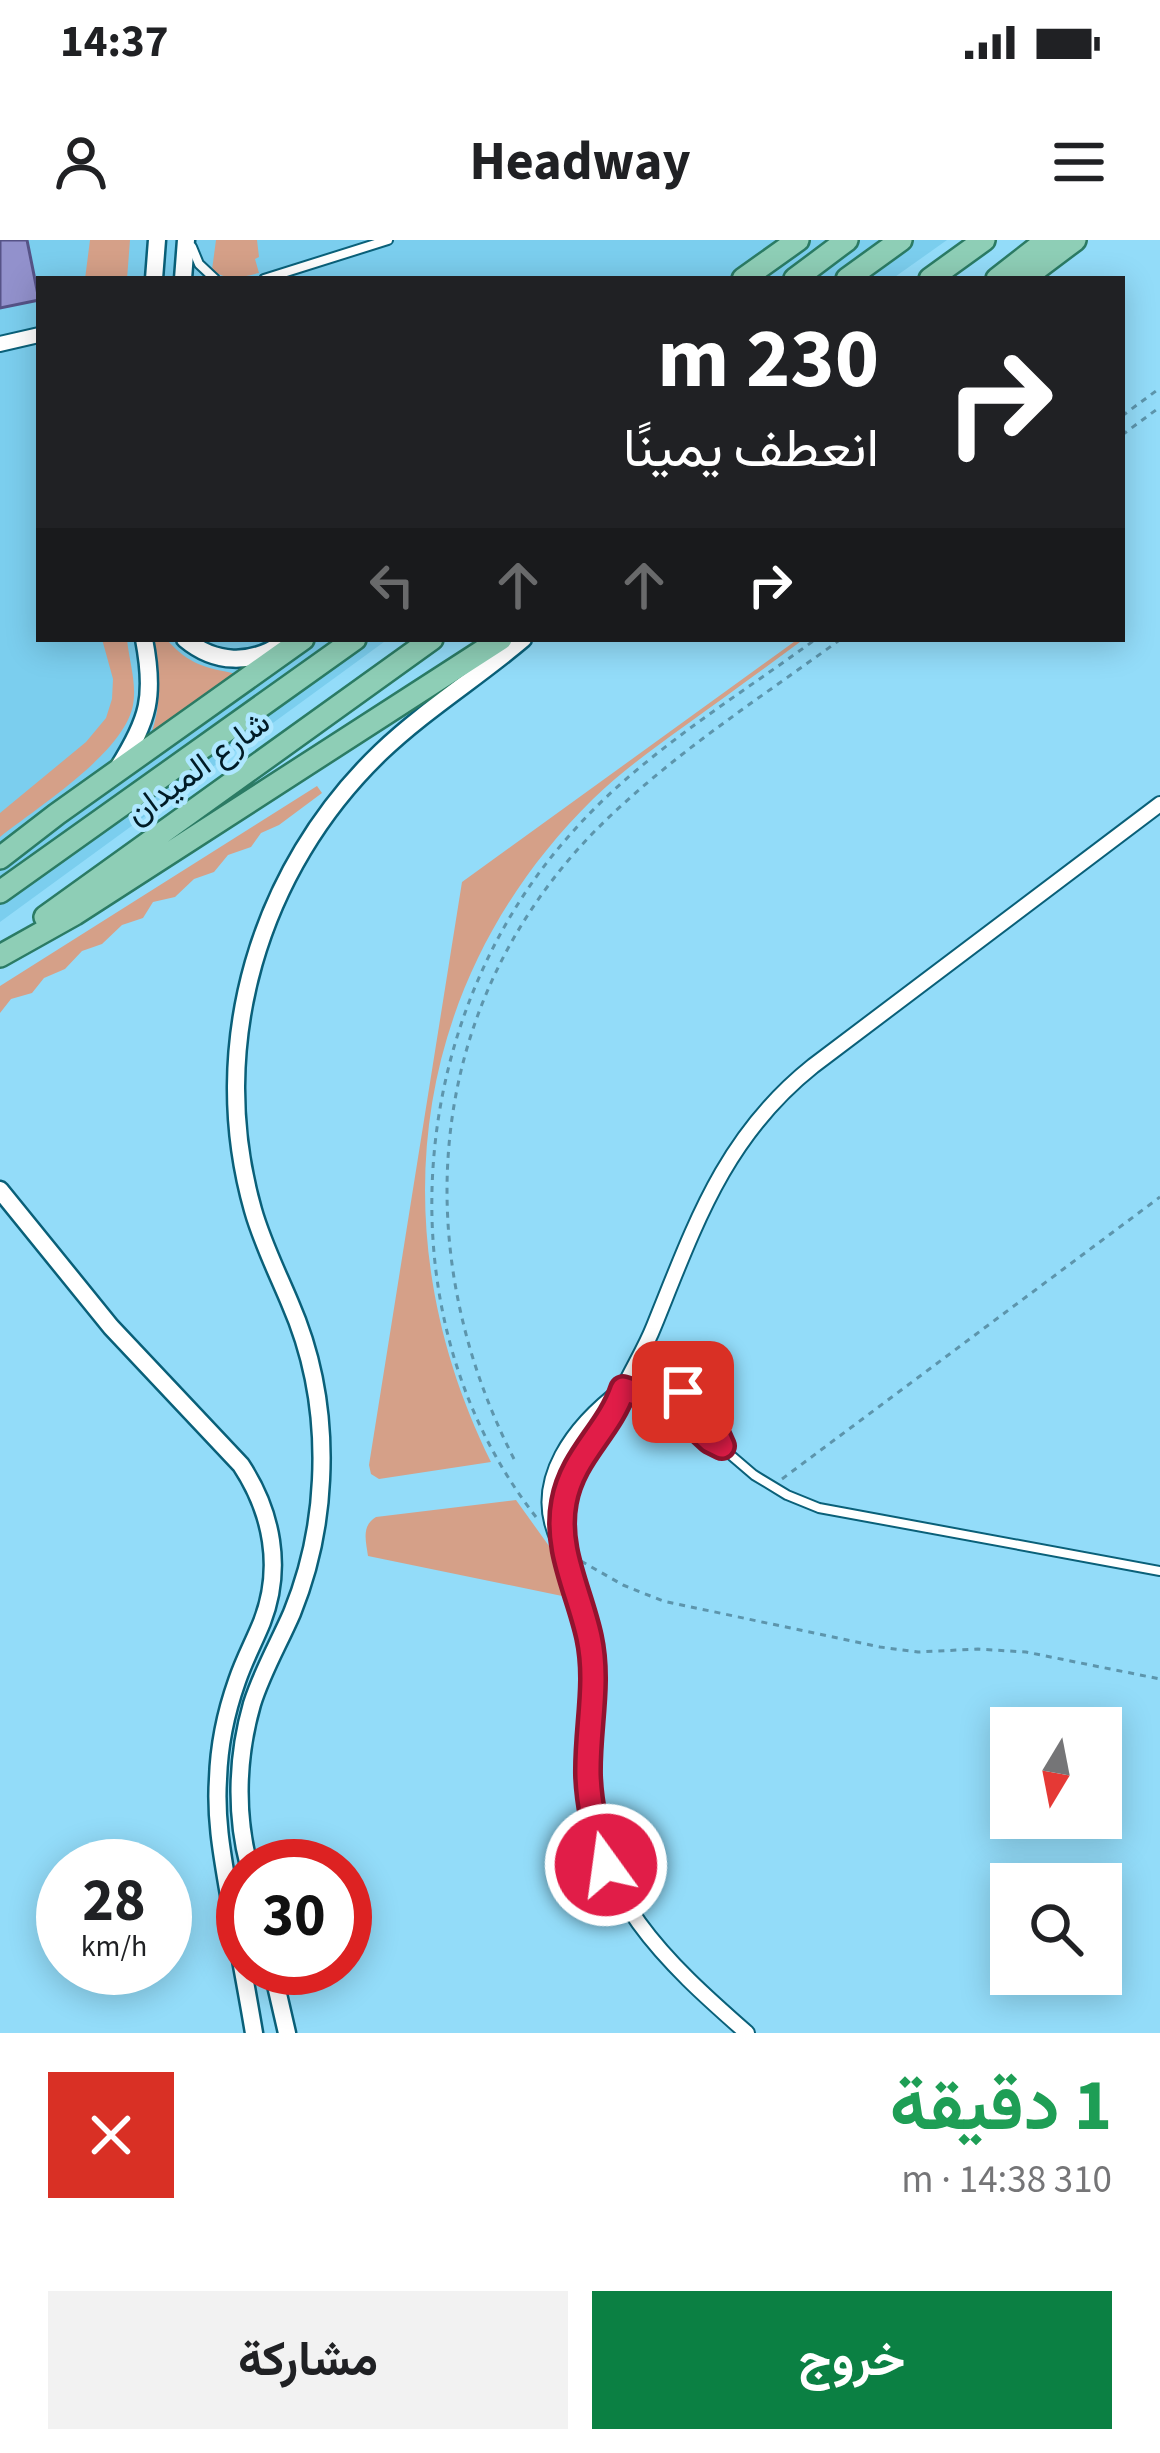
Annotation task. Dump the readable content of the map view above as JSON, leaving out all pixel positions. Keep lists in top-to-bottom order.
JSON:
{
  "streets": {
    "main road": ["شارع الميدان"]
  },
  "north": "bottom",
  "page": {
    "status": "14:37",
    "header": "Headway",
    "turn": ["230 m", "انعطف يمينًا"],
    "speed": "28 km/h",
    "limit": "30",
    "heading": ["1 دقيقة", "310 m · 14:38"],
    "buttons": ["خروج", "مشاركة"]
  }
}
